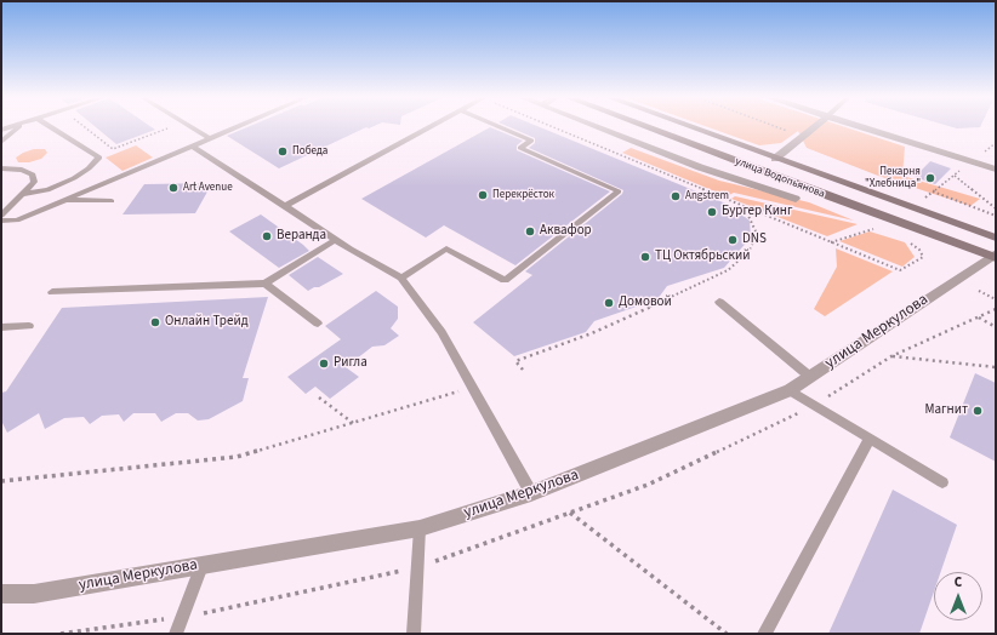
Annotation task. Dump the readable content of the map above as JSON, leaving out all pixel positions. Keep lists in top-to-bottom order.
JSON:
{
  "streets": {
    "main road": ["улица Водопьянова"],
    "street": ["улица Меркулова"]
  },
  "crossings": [
    ["улица Водопьянова", "улица Меркулова"]
  ],
  "places": [
    "Победа",
    "Пекарня \"Хлебница\"",
    "Art Avenue",
    "Перекрёсток",
    "Angstrem",
    "Бургер Кинг",
    "Аквафор",
    "Веранда",
    "DNS",
    "ТЦ Октябрьский",
    "Домовой",
    "Онлайн Трейд",
    "Ригла",
    "Магнит"
  ],
  "north": "top"
}
